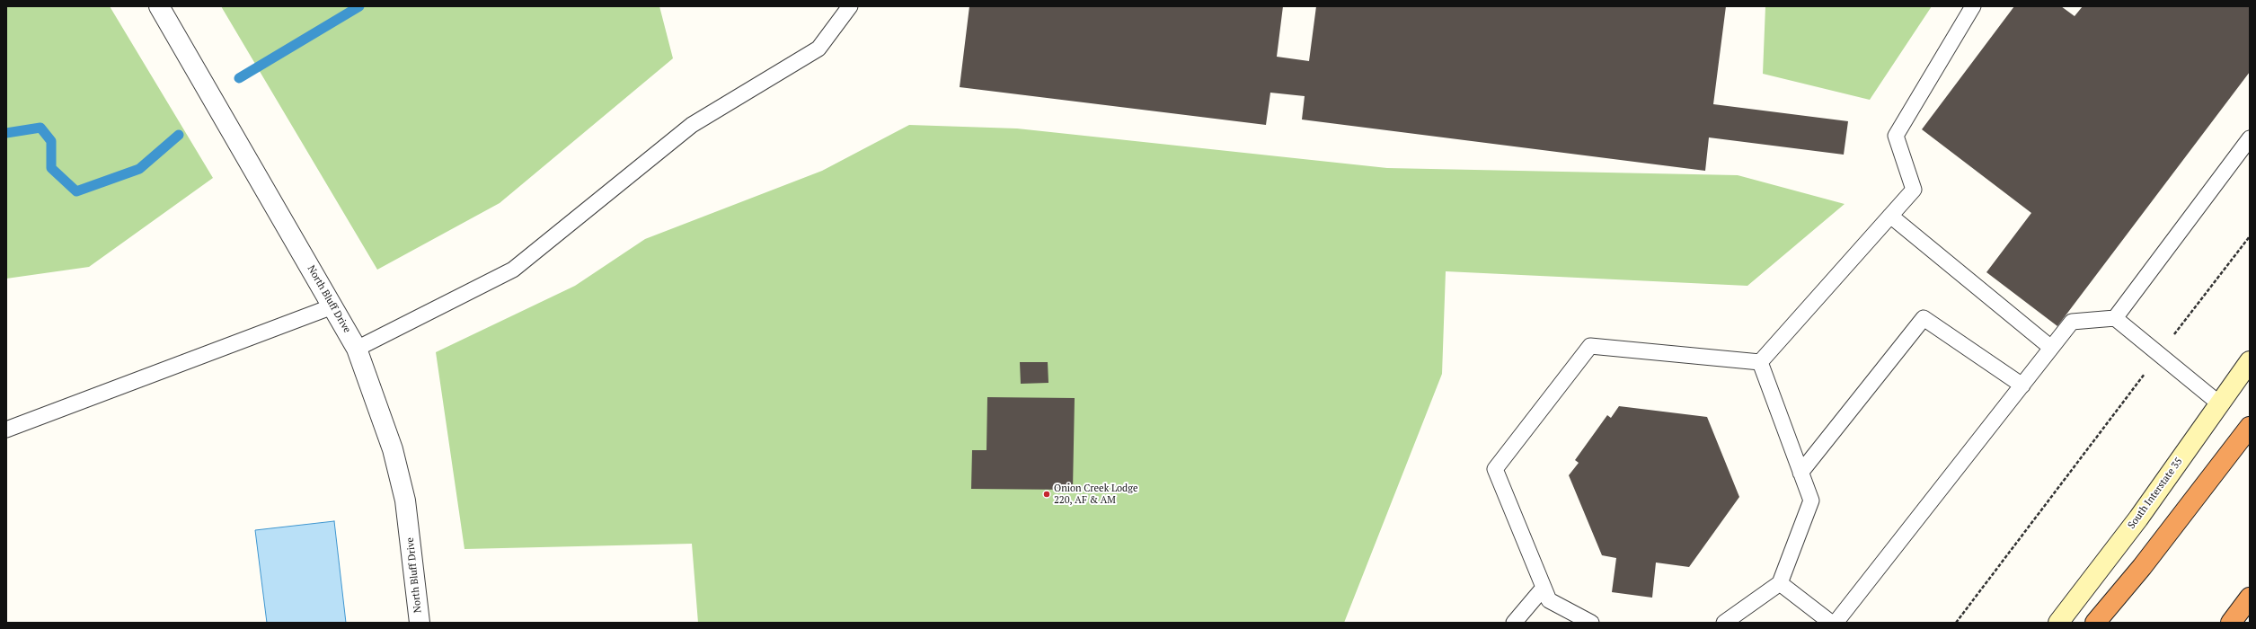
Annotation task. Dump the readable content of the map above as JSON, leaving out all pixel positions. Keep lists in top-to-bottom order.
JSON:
{
  "streets": {
    "main road": ["South Interstate 35"],
    "street": ["North Bluff Drive"]
  },
  "places": ["Onion Creek Lodge 220, AF & AM"]
}
